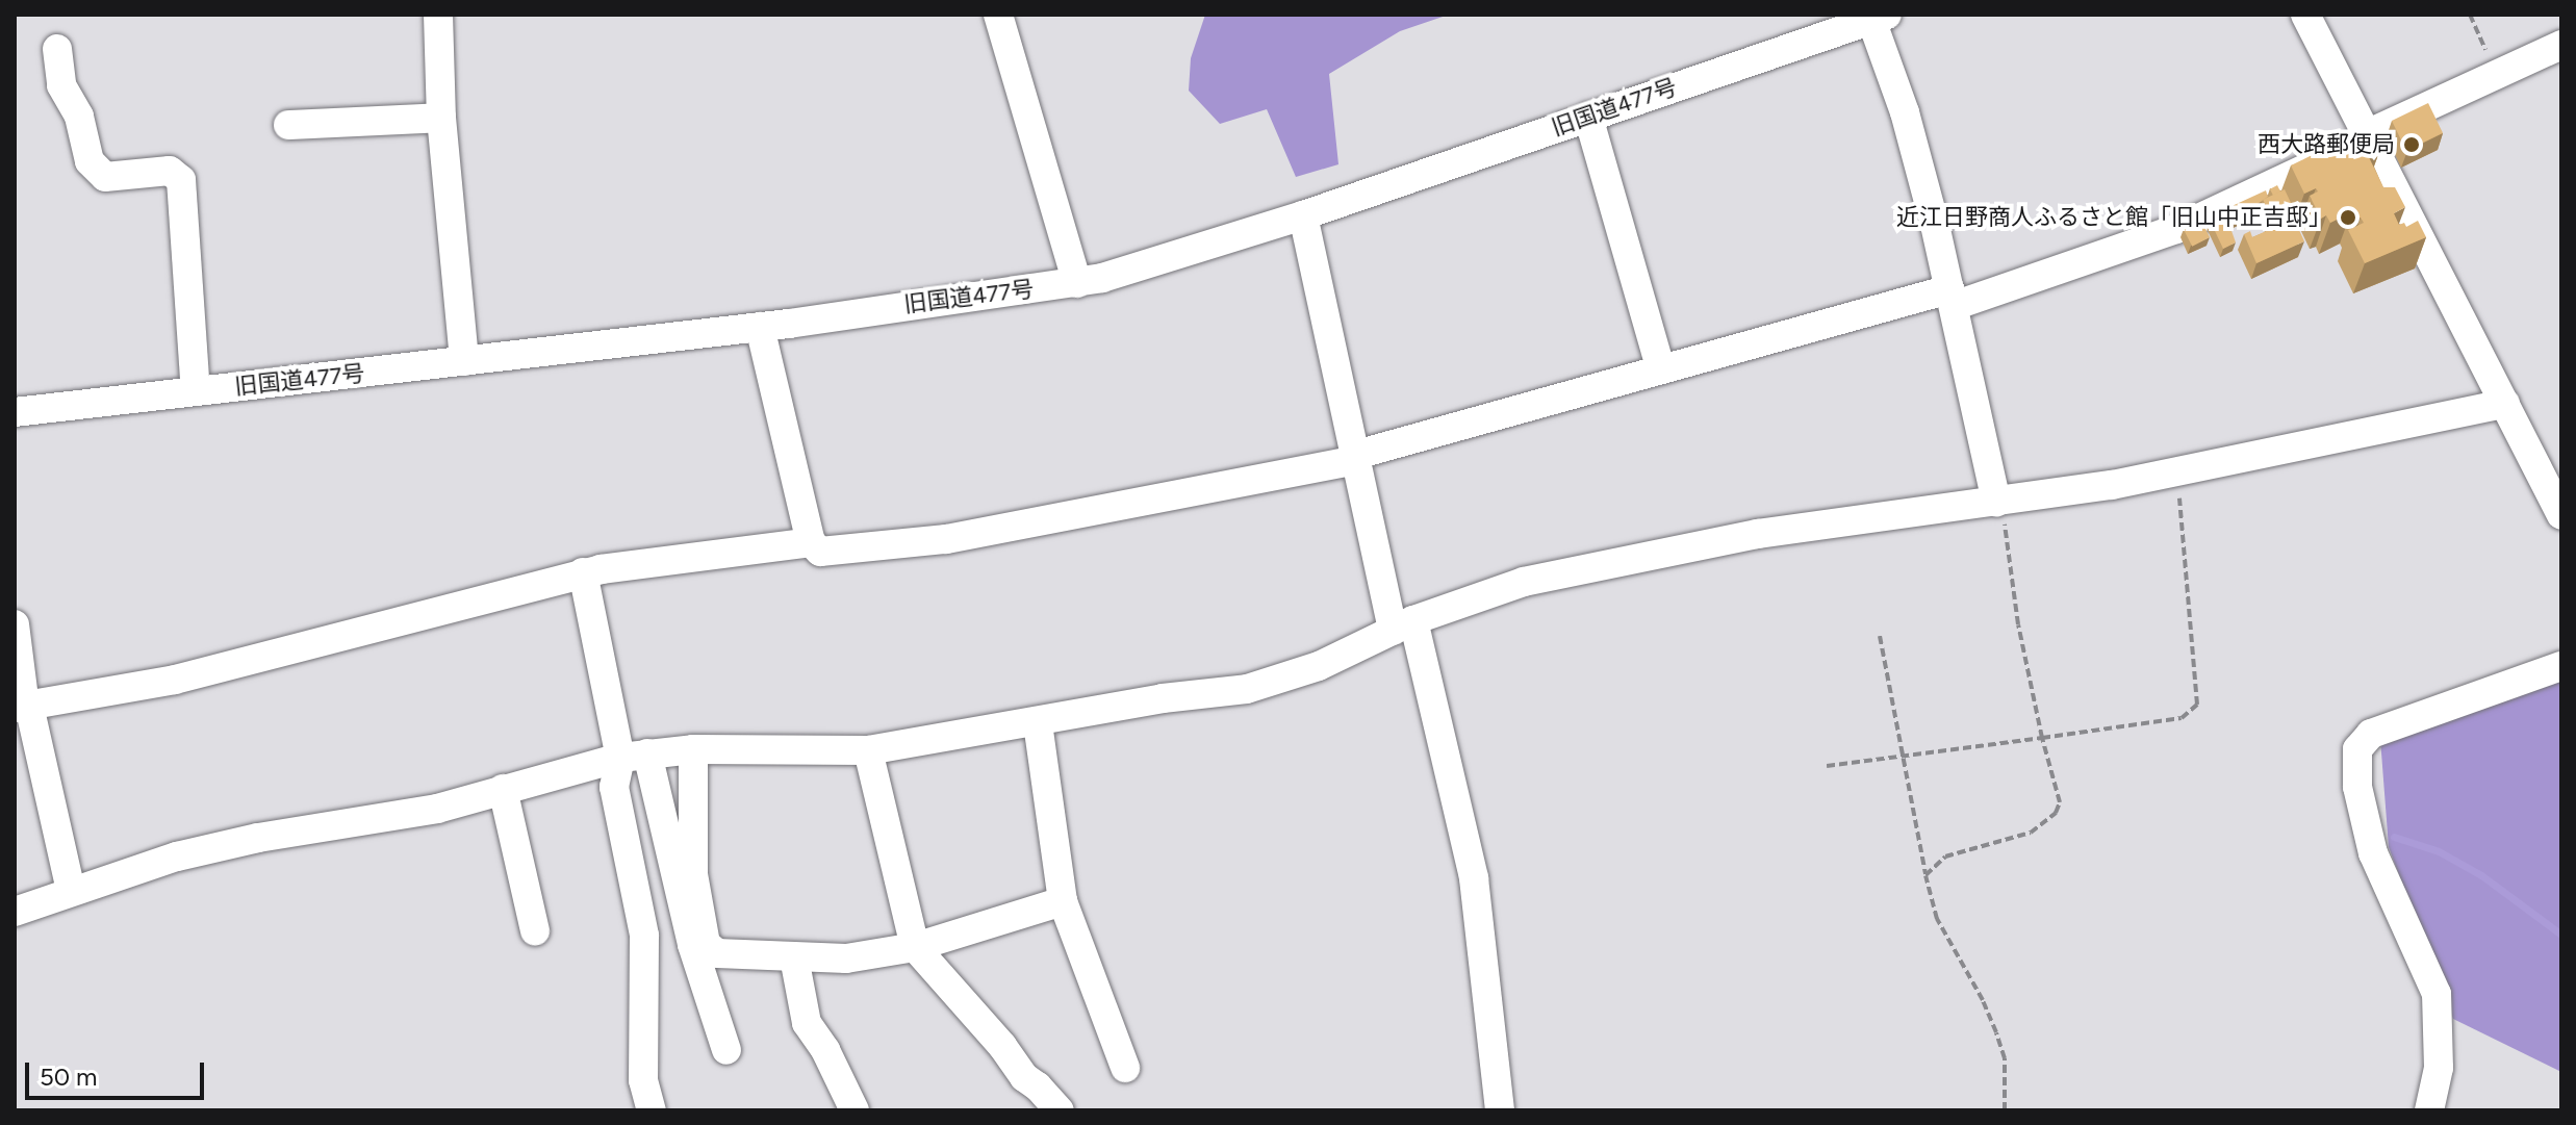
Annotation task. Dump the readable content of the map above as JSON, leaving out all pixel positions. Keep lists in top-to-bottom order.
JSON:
{
  "streets": {
    "street": ["旧国道477号"]
  },
  "places": ["西大路郵便局", "近江日野商人ふるさと館「旧山中正吉邸」"],
  "scale_bar": "50 m"
}
